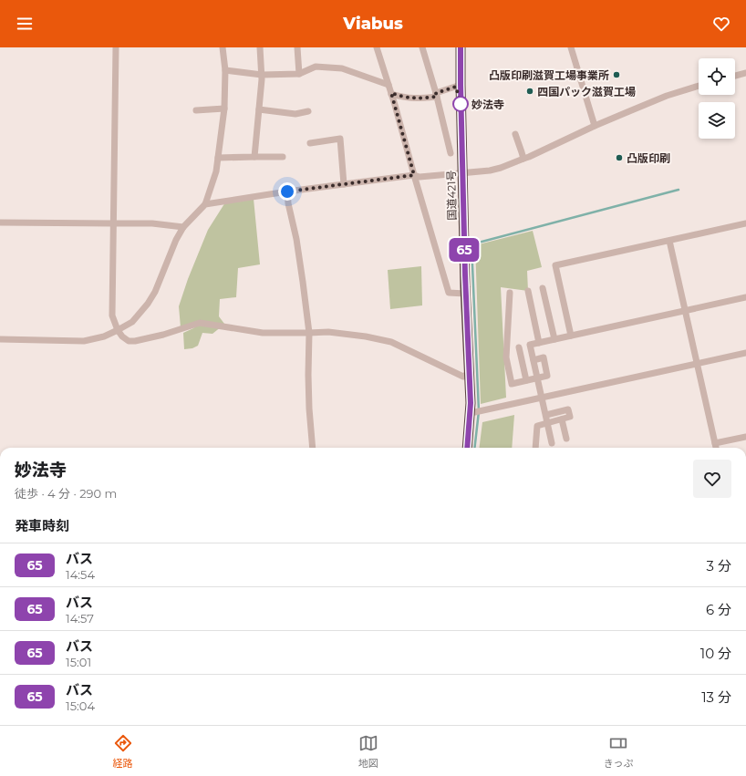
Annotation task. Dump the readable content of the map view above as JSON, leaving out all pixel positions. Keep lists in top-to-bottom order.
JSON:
{
  "streets": {
    "highway": ["国道421号"]
  },
  "places": [
    "凸版印刷滋賀工場事業所",
    "四国パック滋賀工場",
    "妙法寺",
    "凸版印刷"
  ],
  "lines": ["bus line 65"],
  "page": {
    "header": "Viabus",
    "on_map": "65",
    "heading": [
      ["妙法寺", "徒歩 · 4 分 · 290 m"],
      "発車時刻"
    ],
    "list": [
      {
        "mark": "65",
        "name": "バス",
        "note": "14:54",
        "value": "3 分"
      },
      {
        "mark": "65",
        "name": "バス",
        "note": "14:57",
        "value": "6 分"
      },
      {
        "mark": "65",
        "name": "バス",
        "note": "15:01",
        "value": "10 分"
      },
      {
        "mark": "65",
        "name": "バス",
        "note": "15:04",
        "value": "13 分"
      }
    ],
    "tabs": ["経路", "地図", "きっぷ"]
  }
}
